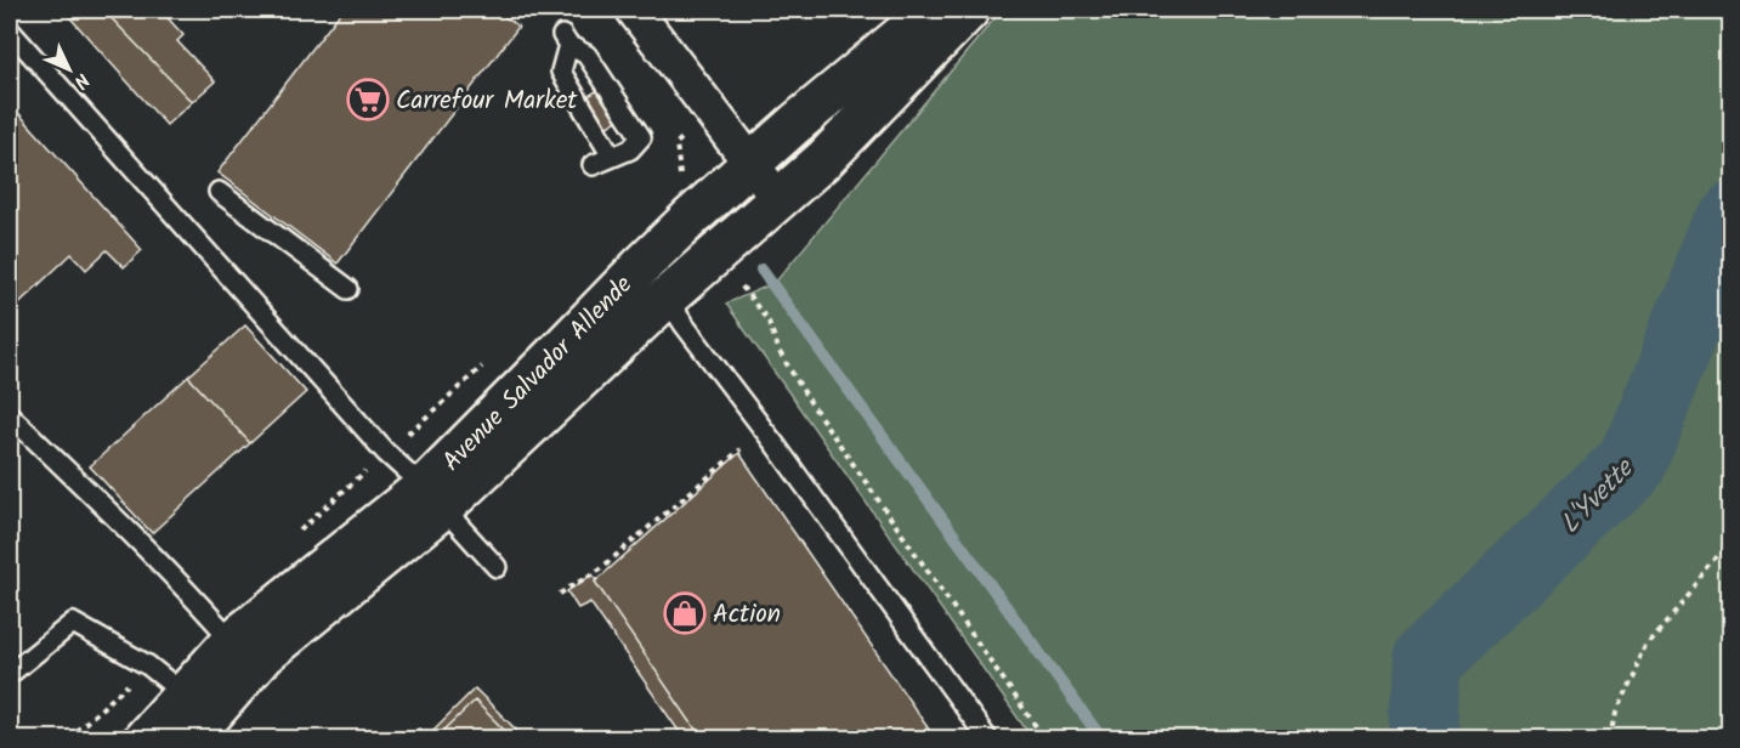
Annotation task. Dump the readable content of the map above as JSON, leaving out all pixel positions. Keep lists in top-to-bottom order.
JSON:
{
  "streets": {
    "main road": ["Avenue Salvador Allende"]
  },
  "water": ["L'Yvette"],
  "places": {
    "supermarket": ["Carrefour Market"],
    "shop": ["Action"]
  },
  "north": "bottom right"
}
